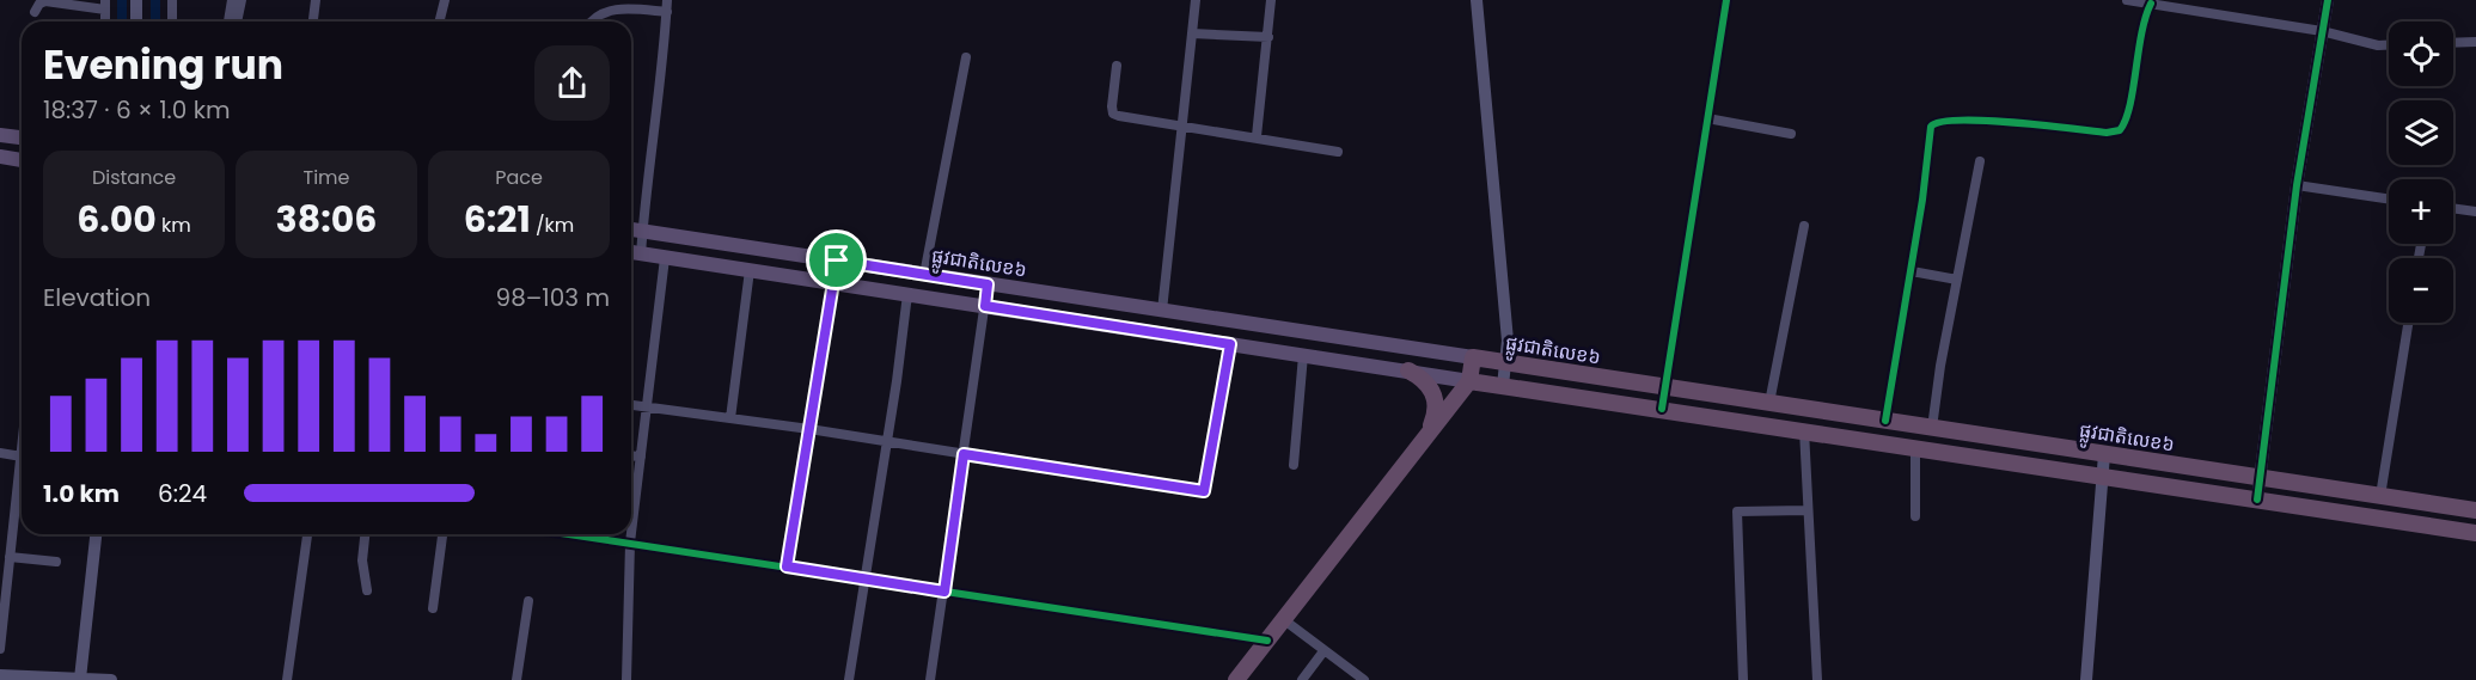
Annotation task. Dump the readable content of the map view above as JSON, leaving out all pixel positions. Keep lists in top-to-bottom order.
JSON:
{
  "streets": {
    "highway": ["ផ្លូវជាតិលេខ៦"]
  },
  "page": {
    "map_buttons": ["+", "−"],
    "heading": ["Evening run", "18:37 · 6 × 1.0 km"],
    "stats": [
      ["Distance", "6.00 km"],
      ["Time", "38:06"],
      ["Pace", "6:21 /km"]
    ],
    "chart": ["Elevation", "98–103 m"],
    "list": [
      {
        "name": "1.0 km",
        "note": "6:24"
      }
    ]
  }
}
